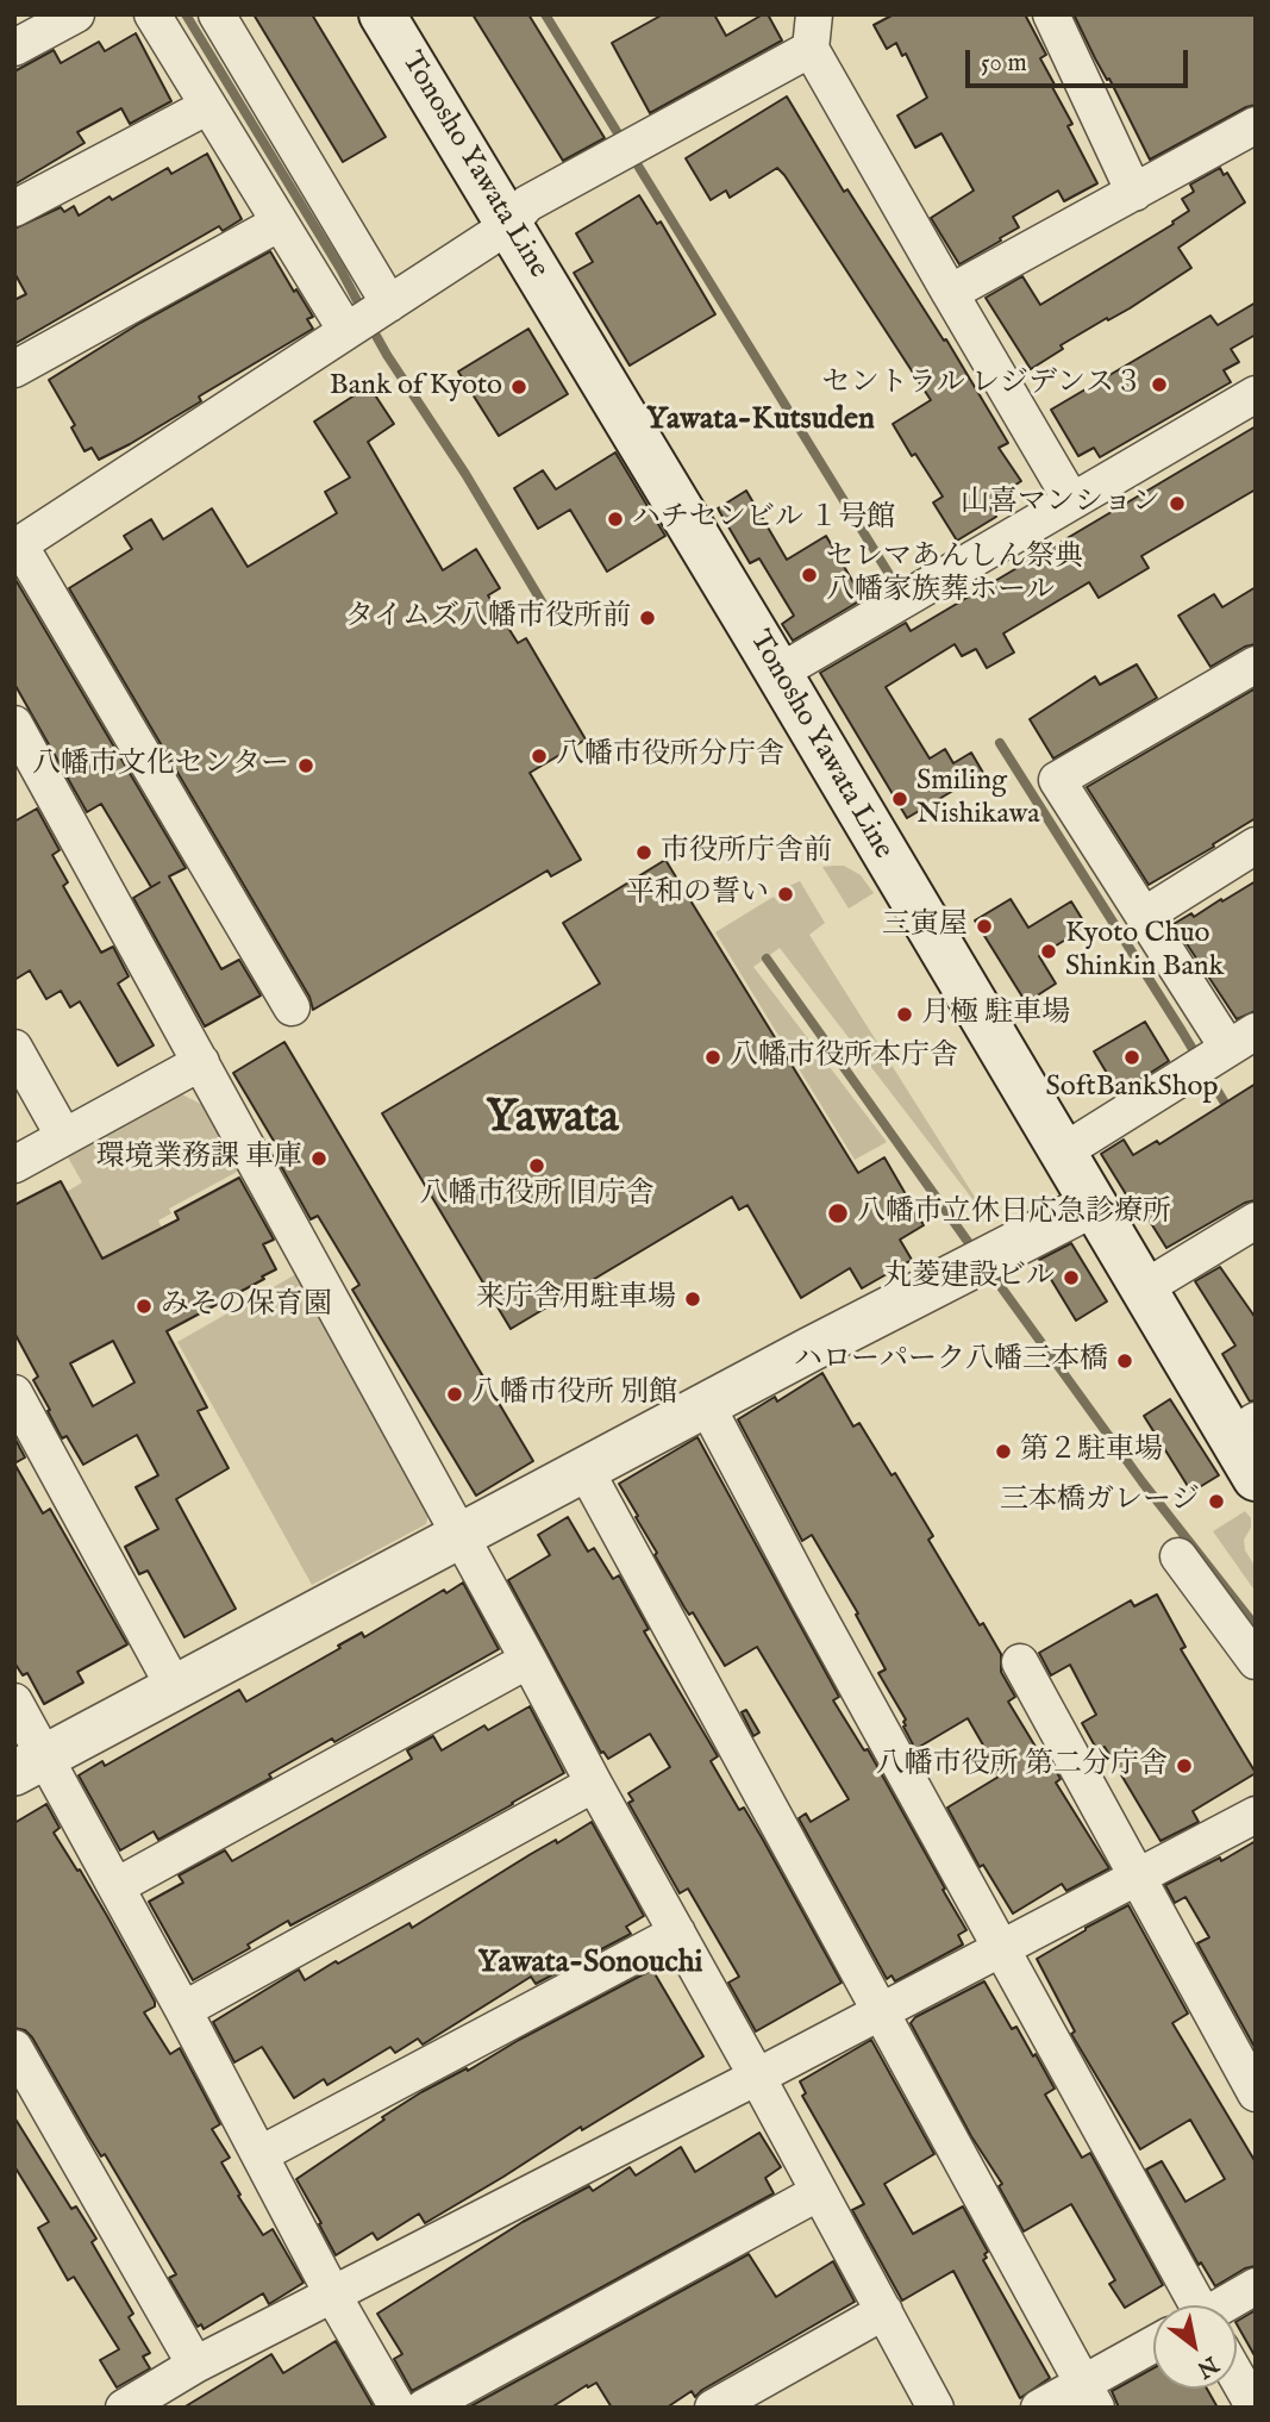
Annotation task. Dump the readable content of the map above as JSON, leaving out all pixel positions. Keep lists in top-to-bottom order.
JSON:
{
  "streets": {
    "main road": ["Tonosho Yawata Line"]
  },
  "districts": ["Yawata-Kutsuden", "Yawata", "Yawata-Sonouchi"],
  "places": [
    "セントラル レジデンス３",
    "Bank of Kyoto",
    "山喜マンション",
    "ハチセンビル １号館",
    "セレマあんしん祭典 八幡家族葬ホール",
    "タイムズ八幡市役所前",
    "八幡市役所分庁舎",
    "八幡市文化センター",
    "Smiling Nishikawa",
    "市役所庁舎前",
    "平和の誓い",
    "三寅屋",
    "Kyoto Chuo Shinkin Bank",
    "月極 駐車場",
    "八幡市役所本庁舎",
    "SoftBankShop",
    "環境業務課 車庫",
    "八幡市役所 旧庁舎",
    "八幡市立休日応急診療所",
    "丸菱建設ビル",
    "来庁舎用駐車場",
    "みその保育園",
    "ハローパーク八幡三本橋",
    "八幡市役所 別館",
    "第２駐車場",
    "三本橋ガレージ",
    "八幡市役所 第二分庁舎"
  ],
  "scale_bar": "50 m",
  "north": "bottom right"
}
